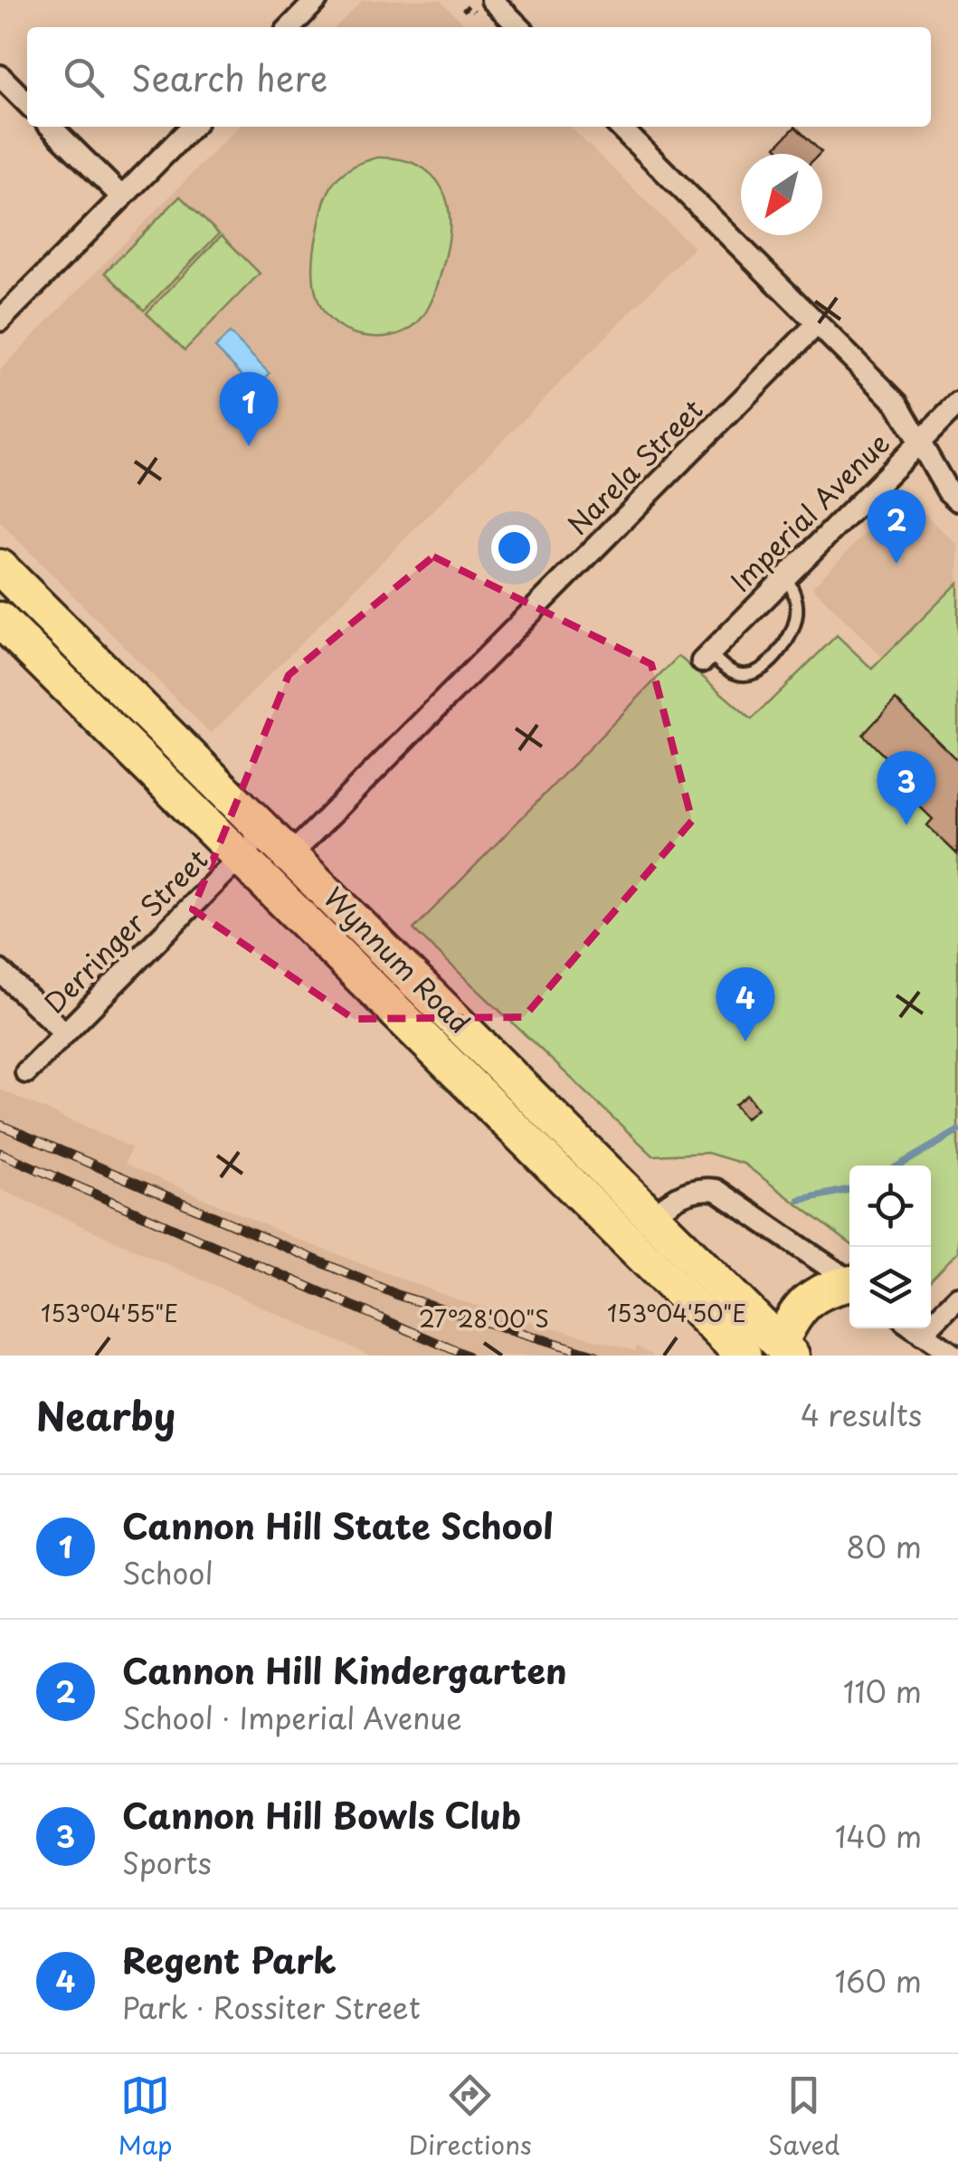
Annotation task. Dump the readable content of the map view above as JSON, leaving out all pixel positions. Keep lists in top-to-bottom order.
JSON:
{
  "streets": {
    "main road": ["Wynnum Road"],
    "street": ["Narela Street", "Imperial Avenue", "Derringer Street"]
  },
  "crossings": [
    ["Narela Street", "Derringer Street"],
    ["Narela Street", "Wynnum Road"],
    ["Derringer Street", "Wynnum Road"]
  ],
  "north": "bottom left",
  "page": {
    "search": "Search here",
    "pins": [
      "1",
      "2",
      "3",
      "4"
    ],
    "heading": ["Nearby", "4 results"],
    "list": [
      {
        "mark": "1",
        "name": "Cannon Hill State School",
        "note": "School",
        "value": "80 m"
      },
      {
        "mark": "2",
        "name": "Cannon Hill Kindergarten",
        "note": "School · Imperial Avenue",
        "value": "110 m"
      },
      {
        "mark": "3",
        "name": "Cannon Hill Bowls Club",
        "note": "Sports",
        "value": "140 m"
      },
      {
        "mark": "4",
        "name": "Regent Park",
        "note": "Park · Rossiter Street",
        "value": "160 m"
      }
    ],
    "nav": ["Map", "Directions", "Saved"]
  },
  "coordinates": ["153°04'55\"E", "153°04'50\"E", "27°28'00\"S"]
}
